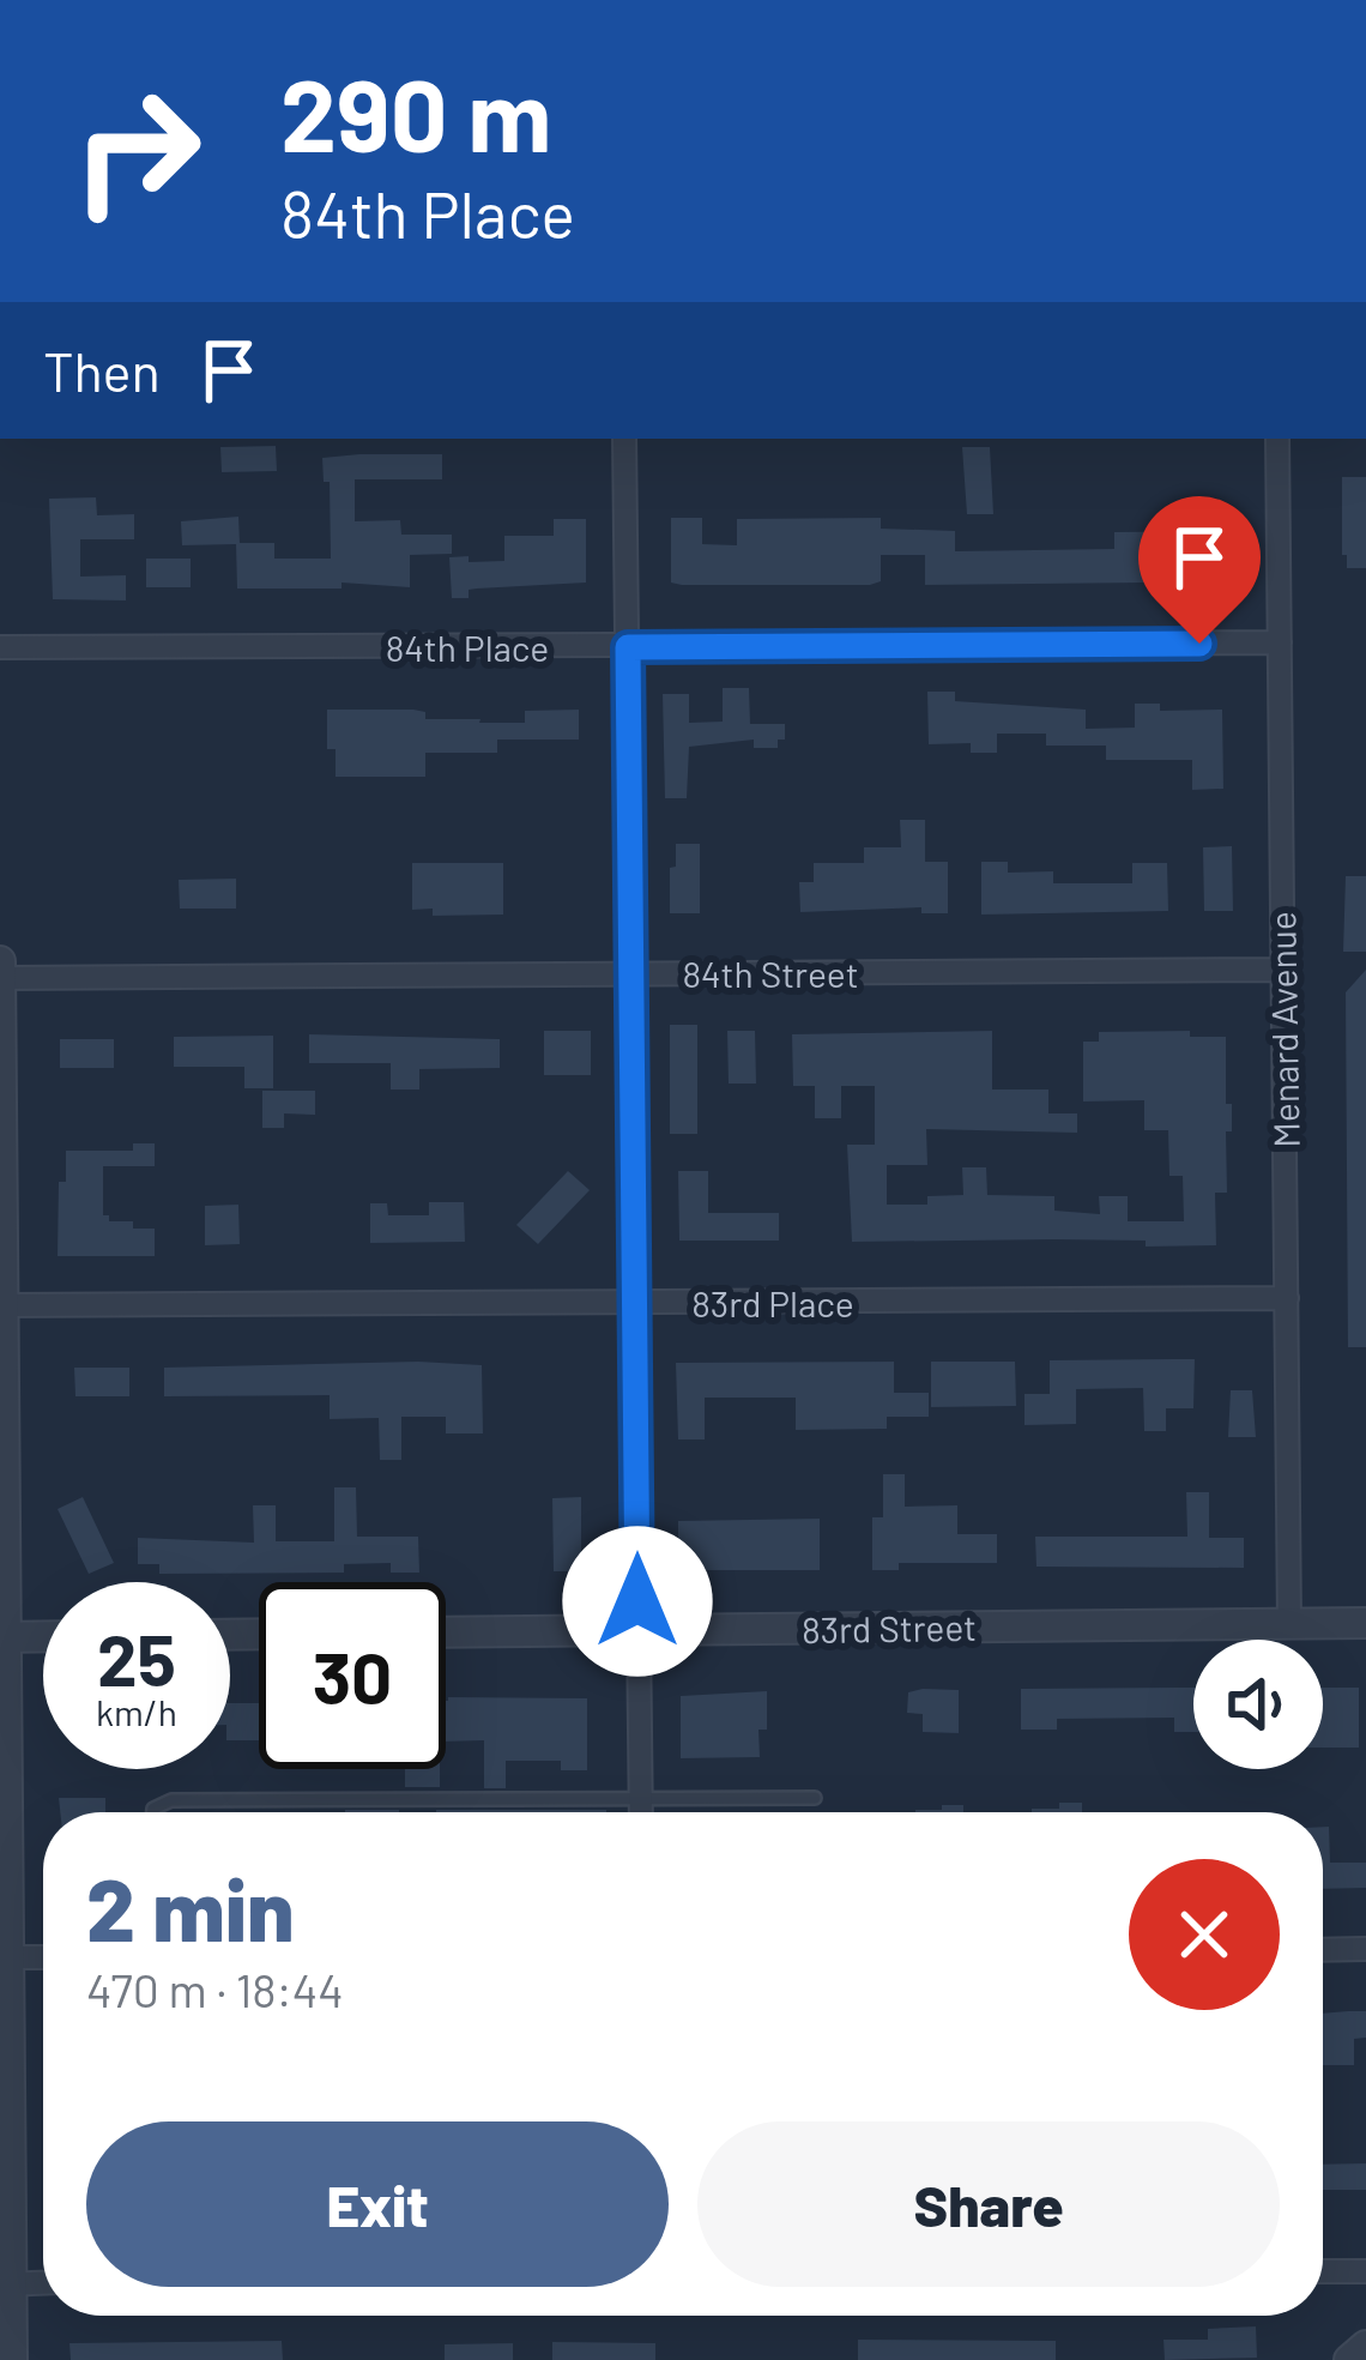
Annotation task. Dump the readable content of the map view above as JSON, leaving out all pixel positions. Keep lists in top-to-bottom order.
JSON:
{
  "streets": {
    "street": [
      "84th Place",
      "84th Street",
      "Menard Avenue",
      "83rd Place",
      "83rd Street"
    ]
  },
  "crossings": [
    ["84th Place", "Menard Avenue"],
    ["84th Street", "Menard Avenue"],
    ["Menard Avenue", "83rd Place"],
    ["Menard Avenue", "83rd Street"]
  ],
  "page": {
    "turn": ["290 m", "84th Place"],
    "then": "Then",
    "speed": "25 km/h",
    "limit": "30",
    "heading": ["2 min", "470 m · 18:44"],
    "buttons": ["Exit", "Share"]
  }
}
